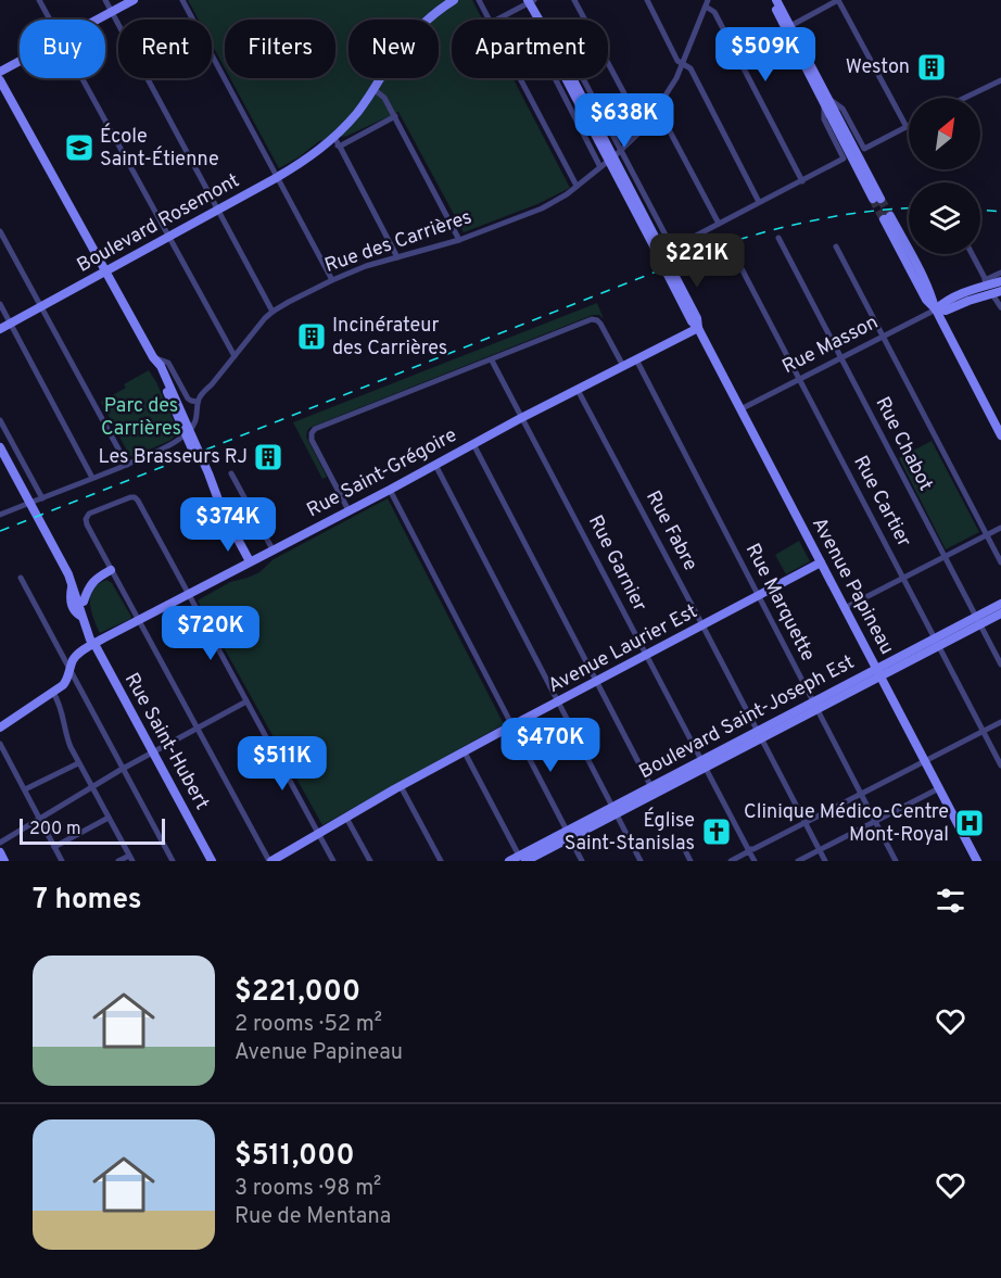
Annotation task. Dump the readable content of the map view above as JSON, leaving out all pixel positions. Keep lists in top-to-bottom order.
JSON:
{
  "streets": {
    "main road": [
      "Boulevard Rosemont",
      "Rue Masson",
      "Rue Saint-Grégoire",
      "Avenue Papineau",
      "Avenue Laurier Est",
      "Boulevard Saint-Joseph Est",
      "Rue Saint-Hubert"
    ],
    "street": [
      "Rue des Carrières",
      "Rue Chabot",
      "Rue Cartier",
      "Rue Fabre",
      "Rue Garnier",
      "Rue Marquette"
    ]
  },
  "crossings": [
    ["Rue Masson", "Rue Chabot"],
    ["Rue Masson", "Rue Cartier"],
    ["Rue Masson", "Avenue Papineau"],
    ["Rue Chabot", "Boulevard Saint-Joseph Est"],
    ["Rue Saint-Grégoire", "Rue Fabre"],
    ["Rue Saint-Grégoire", "Rue Garnier"],
    ["Rue Saint-Grégoire", "Avenue Papineau"],
    ["Rue Saint-Grégoire", "Rue Marquette"],
    ["Rue Saint-Grégoire", "Rue Saint-Hubert"],
    ["Rue Cartier", "Boulevard Saint-Joseph Est"],
    ["Rue Fabre", "Avenue Laurier Est"],
    ["Rue Fabre", "Boulevard Saint-Joseph Est"],
    ["Rue Garnier", "Avenue Laurier Est"],
    ["Rue Garnier", "Boulevard Saint-Joseph Est"],
    ["Avenue Papineau", "Avenue Laurier Est"],
    ["Avenue Papineau", "Boulevard Saint-Joseph Est"],
    ["Rue Marquette", "Avenue Laurier Est"],
    ["Rue Marquette", "Boulevard Saint-Joseph Est"]
  ],
  "parks": ["Parc des Carrières"],
  "places": {
    "building": ["Weston", "Incinérateur des Carrières", "Les Brasseurs RJ"],
    "school or university": ["École Saint-Étienne"],
    "hospital": ["Clinique Médico-Centre Mont-Royal"],
    "church": ["Église Saint-Stanislas"]
  },
  "scale_bar": "200 m",
  "north": "top right",
  "page": {
    "chip": [
      "Buy",
      "Rent",
      "Filters",
      "New",
      "Apartment"
    ],
    "price": [
      "$509K",
      "$638K",
      "$221K",
      "$374K",
      "$720K",
      "$470K",
      "$511K"
    ],
    "scale": "200 m",
    "heading": "7 homes",
    "list": [
      {
        "name": "$221,000",
        "note": "2 rooms · 52 m² · Avenue Papineau"
      },
      {
        "name": "$511,000",
        "note": "3 rooms · 98 m² · Rue de Mentana"
      }
    ]
  }
}
